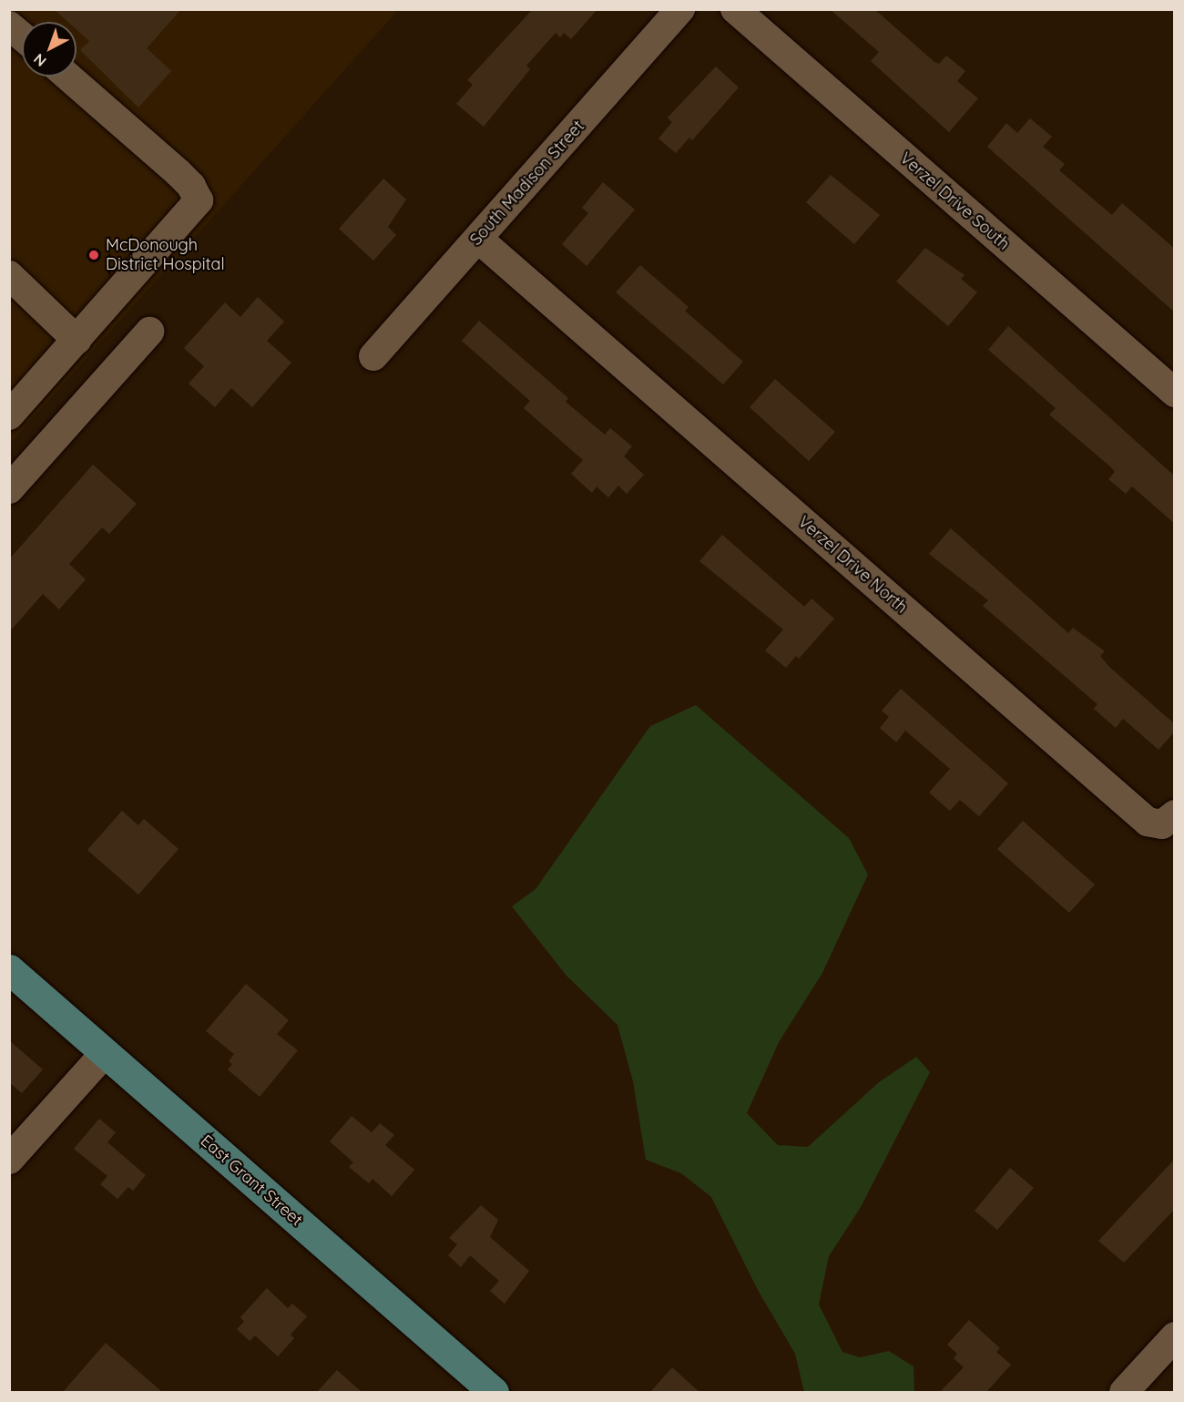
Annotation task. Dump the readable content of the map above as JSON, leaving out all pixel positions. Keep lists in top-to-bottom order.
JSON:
{
  "streets": {
    "main road": ["East Grant Street"],
    "street": ["South Madison Street", "Verzel Drive South", "Verzel Drive North"]
  },
  "crossings": [
    ["South Madison Street", "Verzel Drive North"]
  ],
  "places": ["McDonough District Hospital"],
  "north": "bottom left"
}
